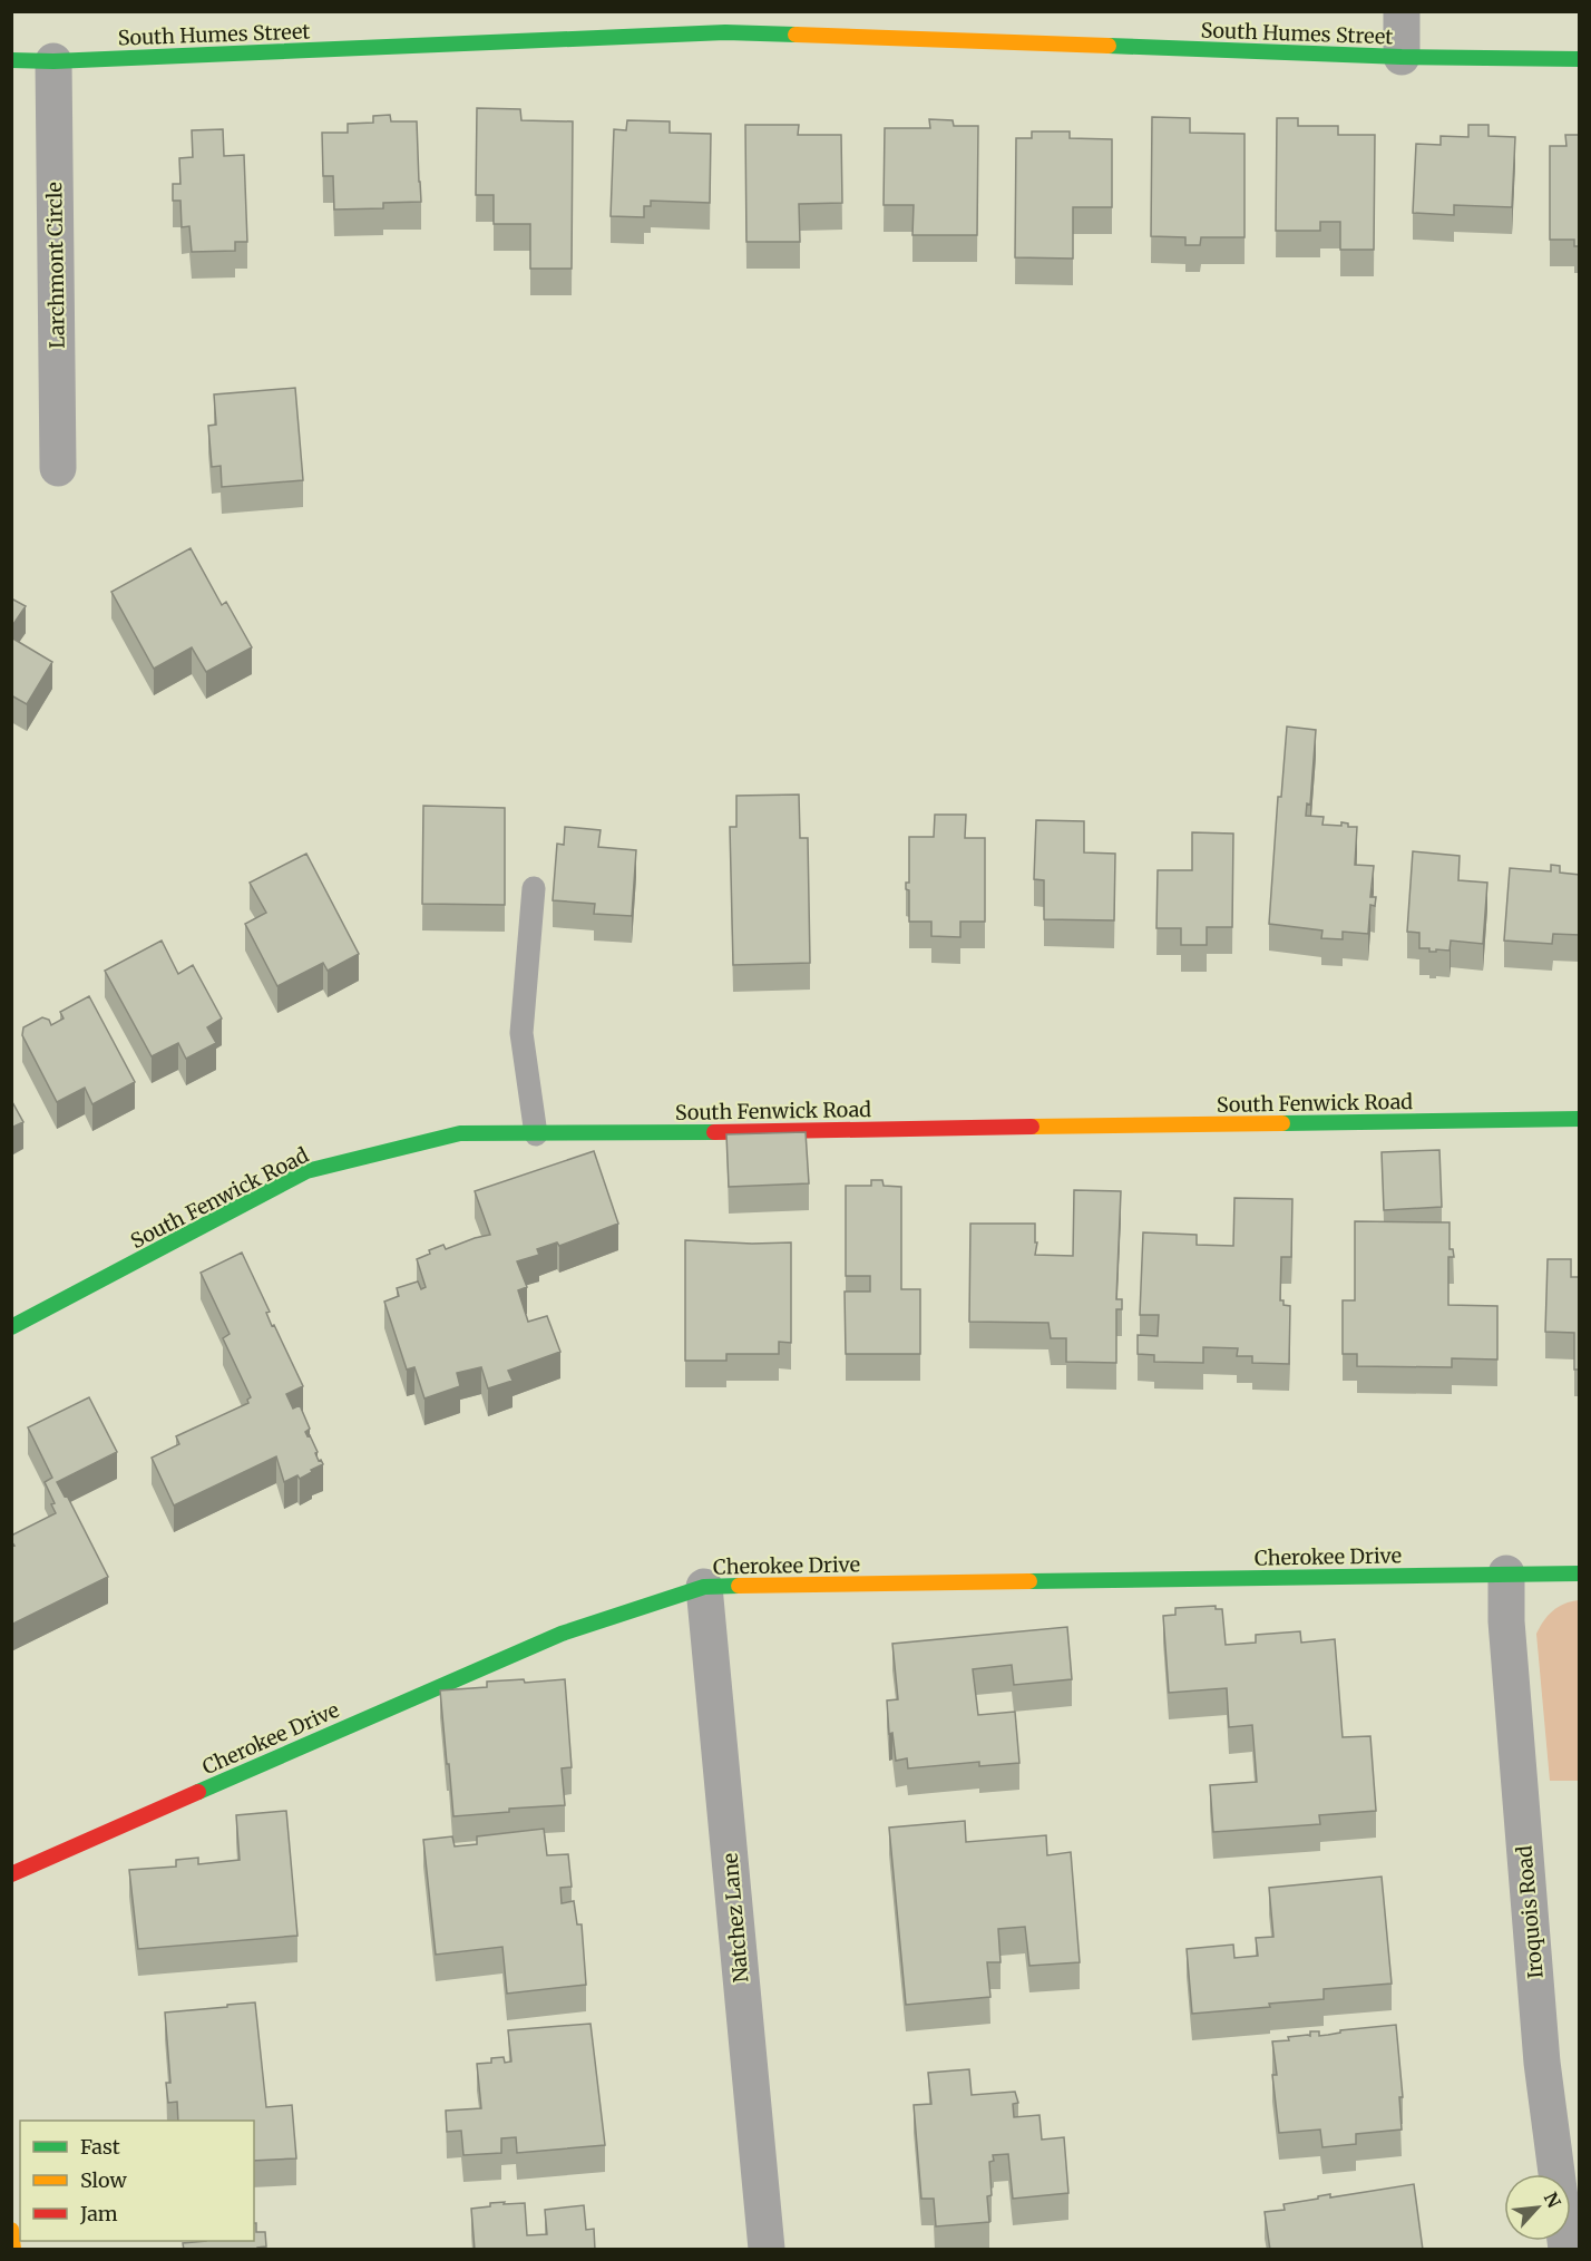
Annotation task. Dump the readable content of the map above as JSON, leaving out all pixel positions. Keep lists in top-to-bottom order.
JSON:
{
  "streets": {
    "street": [
      "South Humes Street",
      "Larchmont Circle",
      "South Fenwick Road",
      "Cherokee Drive",
      "Iroquois Road",
      "Natchez Lane"
    ]
  },
  "crossings": [
    ["South Humes Street", "Larchmont Circle"],
    ["Cherokee Drive", "Iroquois Road"],
    ["Cherokee Drive", "Natchez Lane"]
  ],
  "legend": ["Fast", "Slow", "Jam"],
  "north": "top right"
}
